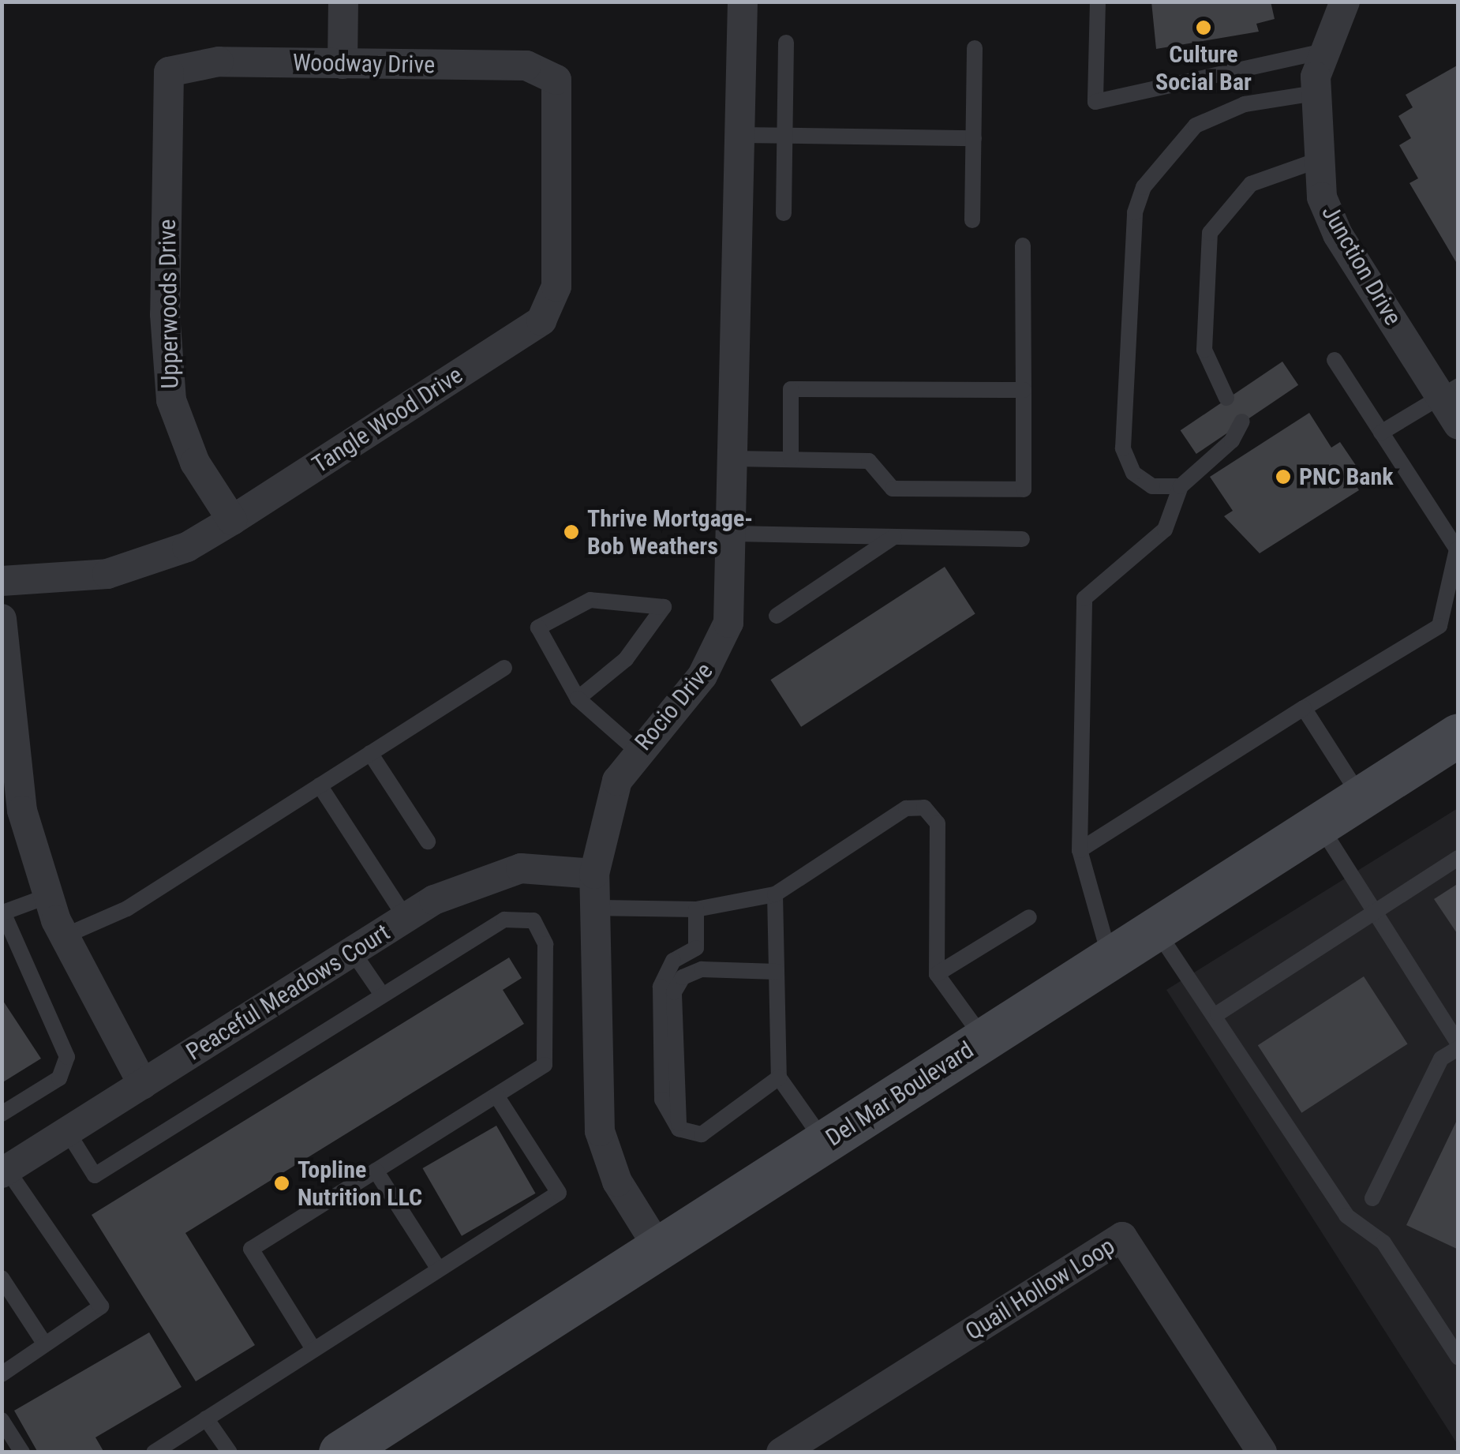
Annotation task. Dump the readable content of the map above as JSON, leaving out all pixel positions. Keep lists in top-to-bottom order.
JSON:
{
  "streets": {
    "main road": ["Del Mar Boulevard"],
    "street": [
      "Woodway Drive",
      "Junction Drive",
      "Upperwoods Drive",
      "Tangle Wood Drive",
      "Rocio Drive",
      "Peaceful Meadows Court",
      "Quail Hollow Loop"
    ]
  },
  "crossings": [
    ["Woodway Drive", "Upperwoods Drive"],
    ["Woodway Drive", "Tangle Wood Drive"],
    ["Upperwoods Drive", "Tangle Wood Drive"],
    ["Rocio Drive", "Peaceful Meadows Court"],
    ["Rocio Drive", "Del Mar Boulevard"]
  ],
  "places": [
    "Culture Social Bar",
    "PNC Bank",
    "Thrive Mortgage- Bob Weathers",
    "Topline Nutrition LLC"
  ]
}
